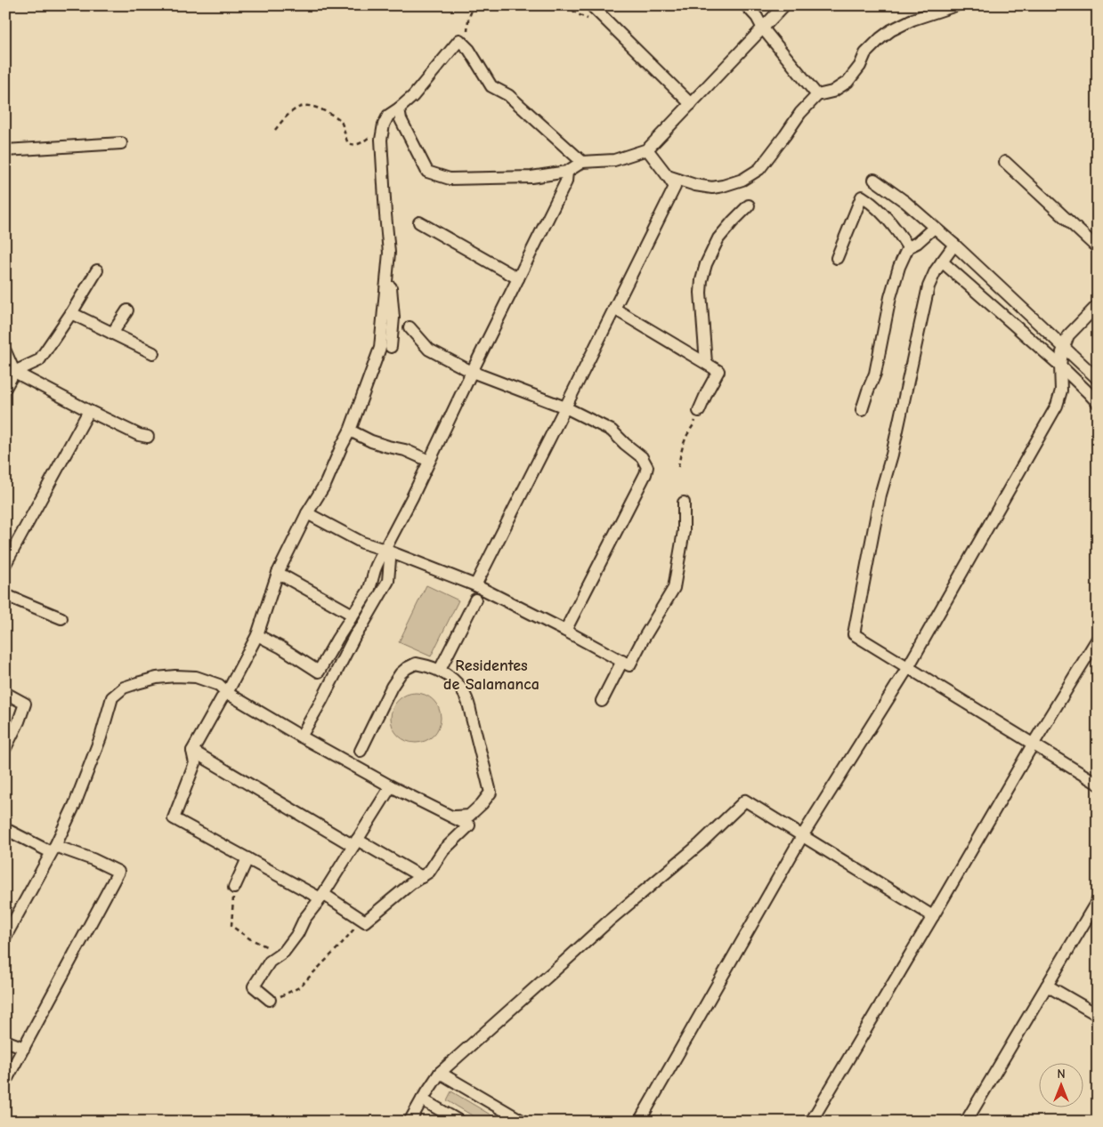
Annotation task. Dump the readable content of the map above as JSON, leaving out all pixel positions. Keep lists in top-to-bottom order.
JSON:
{
  "districts": ["Residentes de Salamanca"],
  "north": "top"
}
